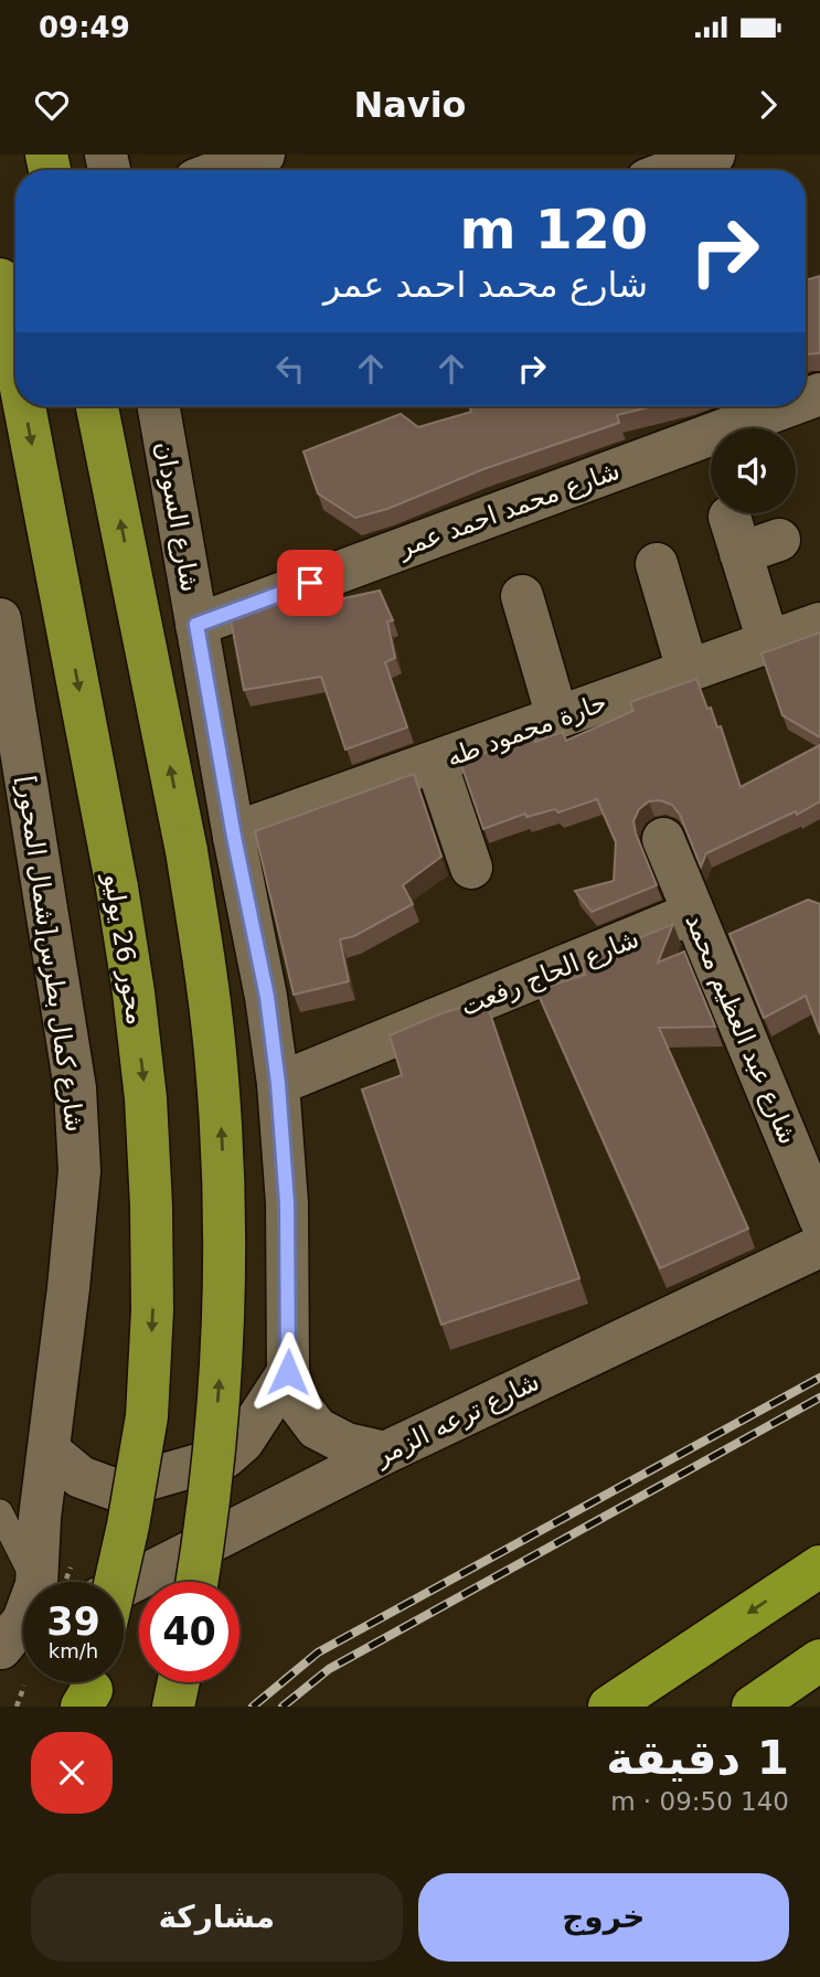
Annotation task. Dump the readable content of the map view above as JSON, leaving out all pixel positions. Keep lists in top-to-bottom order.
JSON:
{
  "streets": {
    "highway": ["محور 26 يوليو"],
    "street": [
      "شارع محمد احمد عمر",
      "شارع السودان",
      "حارة محمود طه",
      "شارع كمال بطرس[شمال المحور]",
      "شارع الحاج رفعت",
      "شارع عبد العظيم محمد",
      "شارع ترعه الزمر"
    ]
  },
  "crossings": [
    ["شارع محمد احمد عمر", "شارع السودان"],
    ["شارع السودان", "حارة محمود طه"],
    ["شارع السودان", "شارع الحاج رفعت"],
    ["شارع السودان", "شارع ترعه الزمر"],
    ["شارع الحاج رفعت", "شارع عبد العظيم محمد"]
  ],
  "page": {
    "status": "09:49",
    "header": "Navio",
    "turn": ["120 m", "شارع محمد احمد عمر"],
    "speed": "39 km/h",
    "limit": "40",
    "heading": ["1 دقيقة", "140 m · 09:50"],
    "buttons": ["خروج", "مشاركة"]
  }
}
